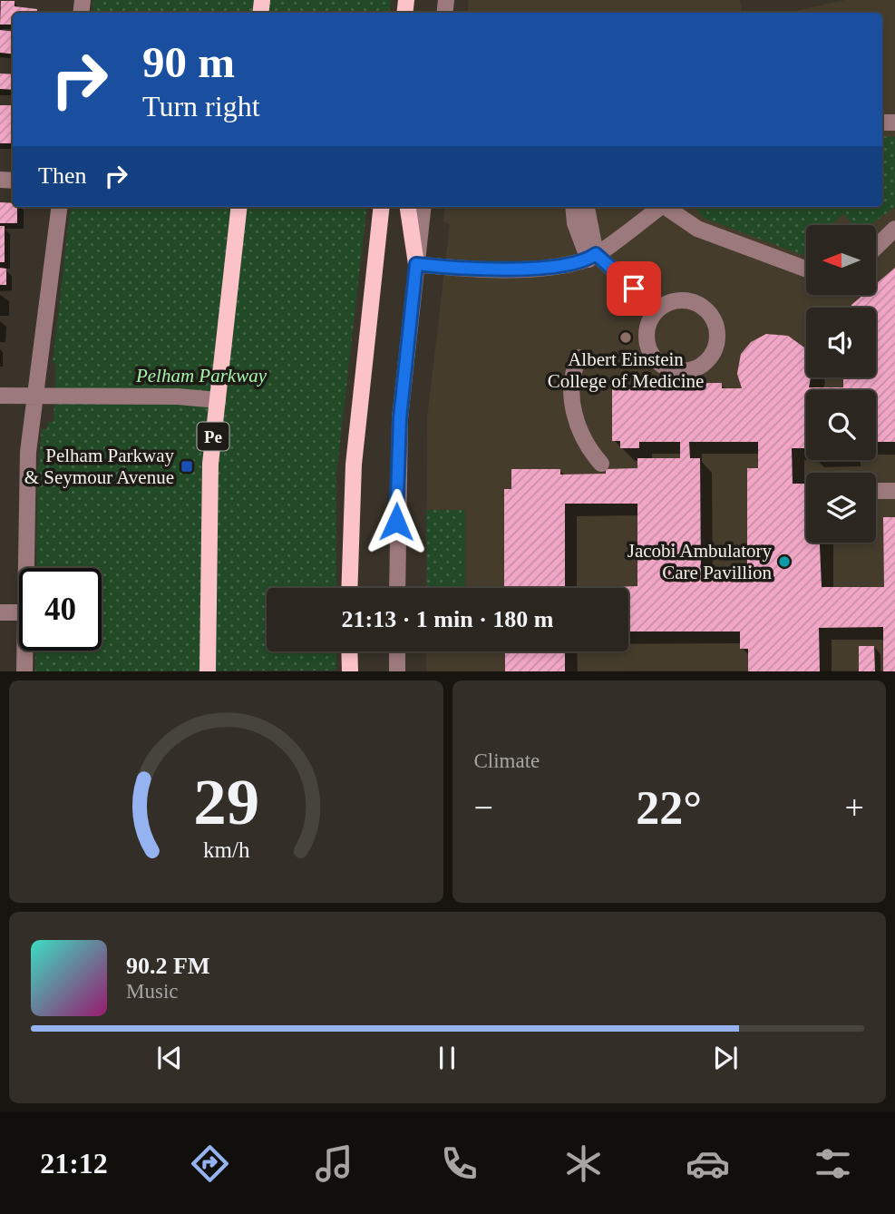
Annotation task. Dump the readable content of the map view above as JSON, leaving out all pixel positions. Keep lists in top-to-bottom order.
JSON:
{
  "streets": {
    "main road": ["Pe"]
  },
  "parks": ["Pelham Parkway"],
  "places": {
    "other": ["Albert Einstein College of Medicine", "Jacobi Ambulatory Care Pavillion"],
    "transit": ["Pelham Parkway & Seymour Avenue"]
  },
  "north": "left",
  "page": {
    "turn": ["90 m", "Turn right"],
    "then": "Then",
    "limit": "40",
    "trip": "21:13 · 1 min · 180 m",
    "tile": "Climate",
    "heat": ["−", "22°", "+"],
    "song": ["90.2 FM", "Music"],
    "tabs": "21:12",
    "gauge": ["29", "km/h"]
  }
}
